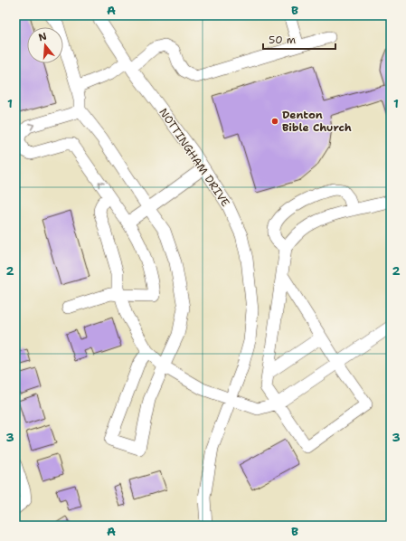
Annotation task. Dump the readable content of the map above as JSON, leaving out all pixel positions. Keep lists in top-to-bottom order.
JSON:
{
  "streets": {
    "street": ["NOTTINGHAM DRIVE"]
  },
  "places": ["Denton Bible Church"],
  "scale_bar": "50 m",
  "north": "top",
  "grid": {
    "columns": ["A", "B"],
    "rows": ["1", "2", "3"]
  }
}
